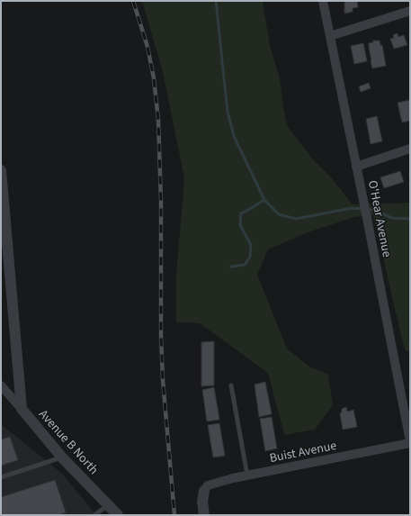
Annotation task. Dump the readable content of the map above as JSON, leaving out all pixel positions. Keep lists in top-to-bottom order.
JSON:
{
  "streets": {
    "street": ["O'Hear Avenue", "Avenue B North", "Buist Avenue"]
  },
  "crossings": [
    ["O'Hear Avenue", "Buist Avenue"]
  ]
}
